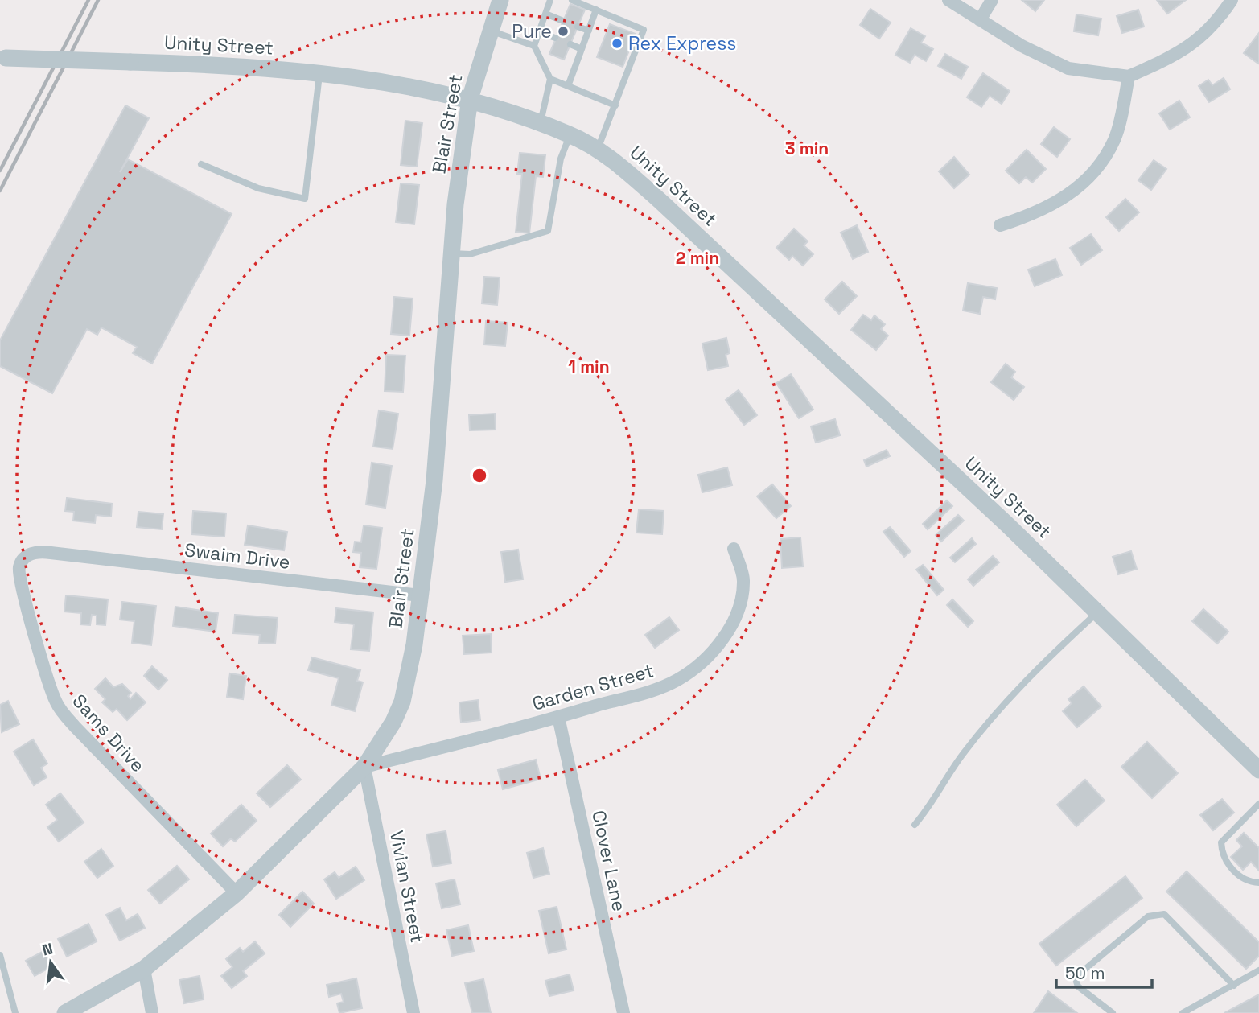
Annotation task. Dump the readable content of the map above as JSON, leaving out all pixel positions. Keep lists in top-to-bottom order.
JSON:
{
  "streets": {
    "street": [
      "Unity Street",
      "Blair Street",
      "Swaim Drive",
      "Garden Street",
      "Sams Drive",
      "Clover Lane",
      "Vivian Street"
    ]
  },
  "crossings": [
    ["Unity Street", "Blair Street"],
    ["Blair Street", "Swaim Drive"],
    ["Blair Street", "Garden Street"],
    ["Blair Street", "Sams Drive"],
    ["Blair Street", "Vivian Street"],
    ["Swaim Drive", "Sams Drive"],
    ["Garden Street", "Clover Lane"],
    ["Garden Street", "Vivian Street"]
  ],
  "places": ["Pure", "Rex Express"],
  "scale_bar": "50 m",
  "north": "top",
  "rings": ["3 min", "2 min", "1 min"]
}
